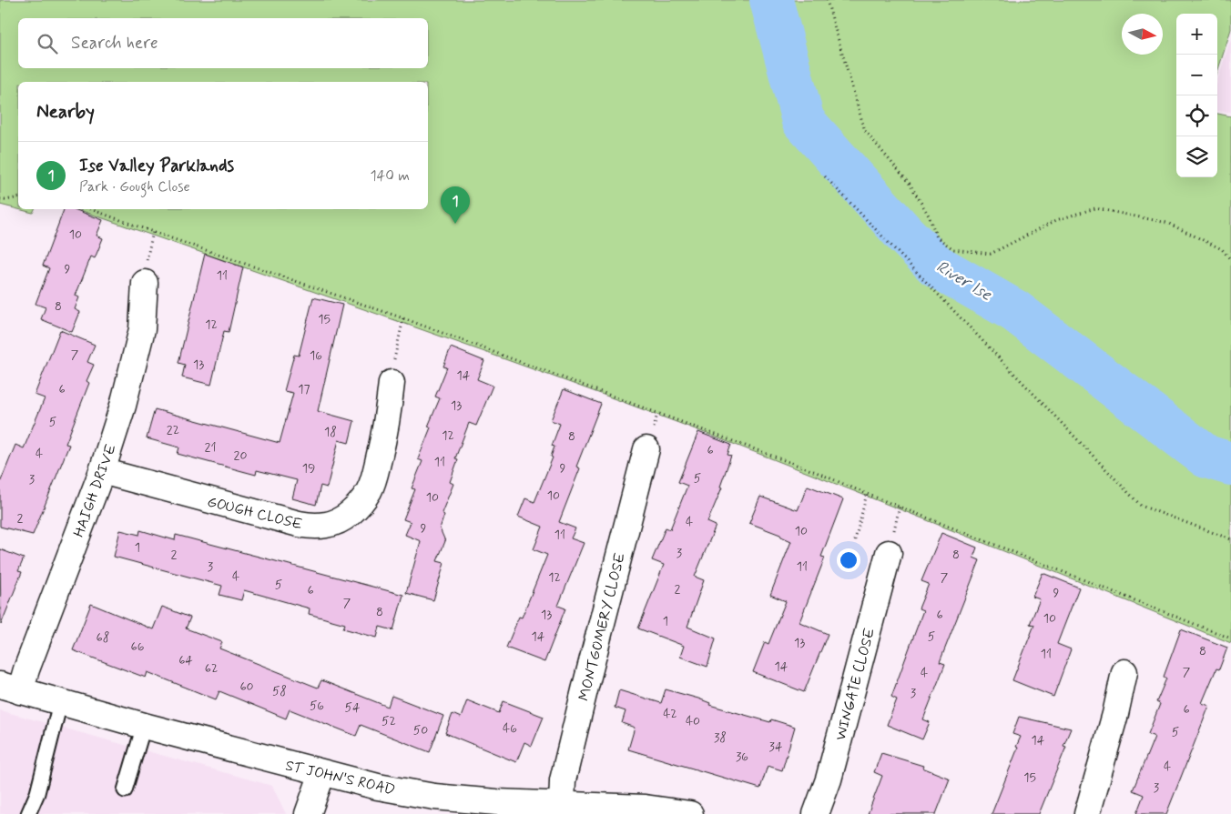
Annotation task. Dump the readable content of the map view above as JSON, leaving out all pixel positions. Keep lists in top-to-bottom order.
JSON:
{
  "streets": {
    "street": [
      "HAIGH DRIVE",
      "GOUGH CLOSE",
      "MONTGOMERY CLOSE",
      "WINGATE CLOSE",
      "ST JOHN'S ROAD"
    ]
  },
  "crossings": [
    ["HAIGH DRIVE", "GOUGH CLOSE"],
    ["HAIGH DRIVE", "ST JOHN'S ROAD"],
    ["MONTGOMERY CLOSE", "ST JOHN'S ROAD"]
  ],
  "water": ["River Ise"],
  "house_numbers": [
    "10",
    "9",
    "11",
    "8",
    "15",
    "12",
    "7",
    "16",
    "13",
    "14",
    "6",
    "17",
    "13",
    "5",
    "22",
    "18",
    "12",
    "8",
    "21",
    "6",
    "4",
    "20",
    "11",
    "19",
    "9",
    "5",
    "3",
    "10",
    "10",
    "2",
    "4",
    "9",
    "10",
    "11",
    "1",
    "3",
    "2",
    "8",
    "3",
    "11",
    "4",
    "12",
    "7",
    "5",
    "2",
    "6",
    "9",
    "7",
    "8",
    "13",
    "6",
    "10",
    "1",
    "14",
    "5",
    "68",
    "13",
    "66",
    "8",
    "11",
    "64",
    "14",
    "62",
    "7",
    "4",
    "60",
    "58",
    "3",
    "56",
    "54",
    "6",
    "42",
    "52",
    "40",
    "46",
    "50",
    "5",
    "38",
    "14",
    "34",
    "36",
    "4",
    "15",
    "3"
  ],
  "north": "right",
  "page": {
    "map_buttons": ["+", "−"],
    "search": "Search here",
    "heading": "Nearby",
    "list": [
      {
        "mark": "1",
        "name": "Ise Valley Parklands",
        "note": "Park · Gough Close",
        "value": "140 m"
      }
    ],
    "pins": "1"
  }
}
